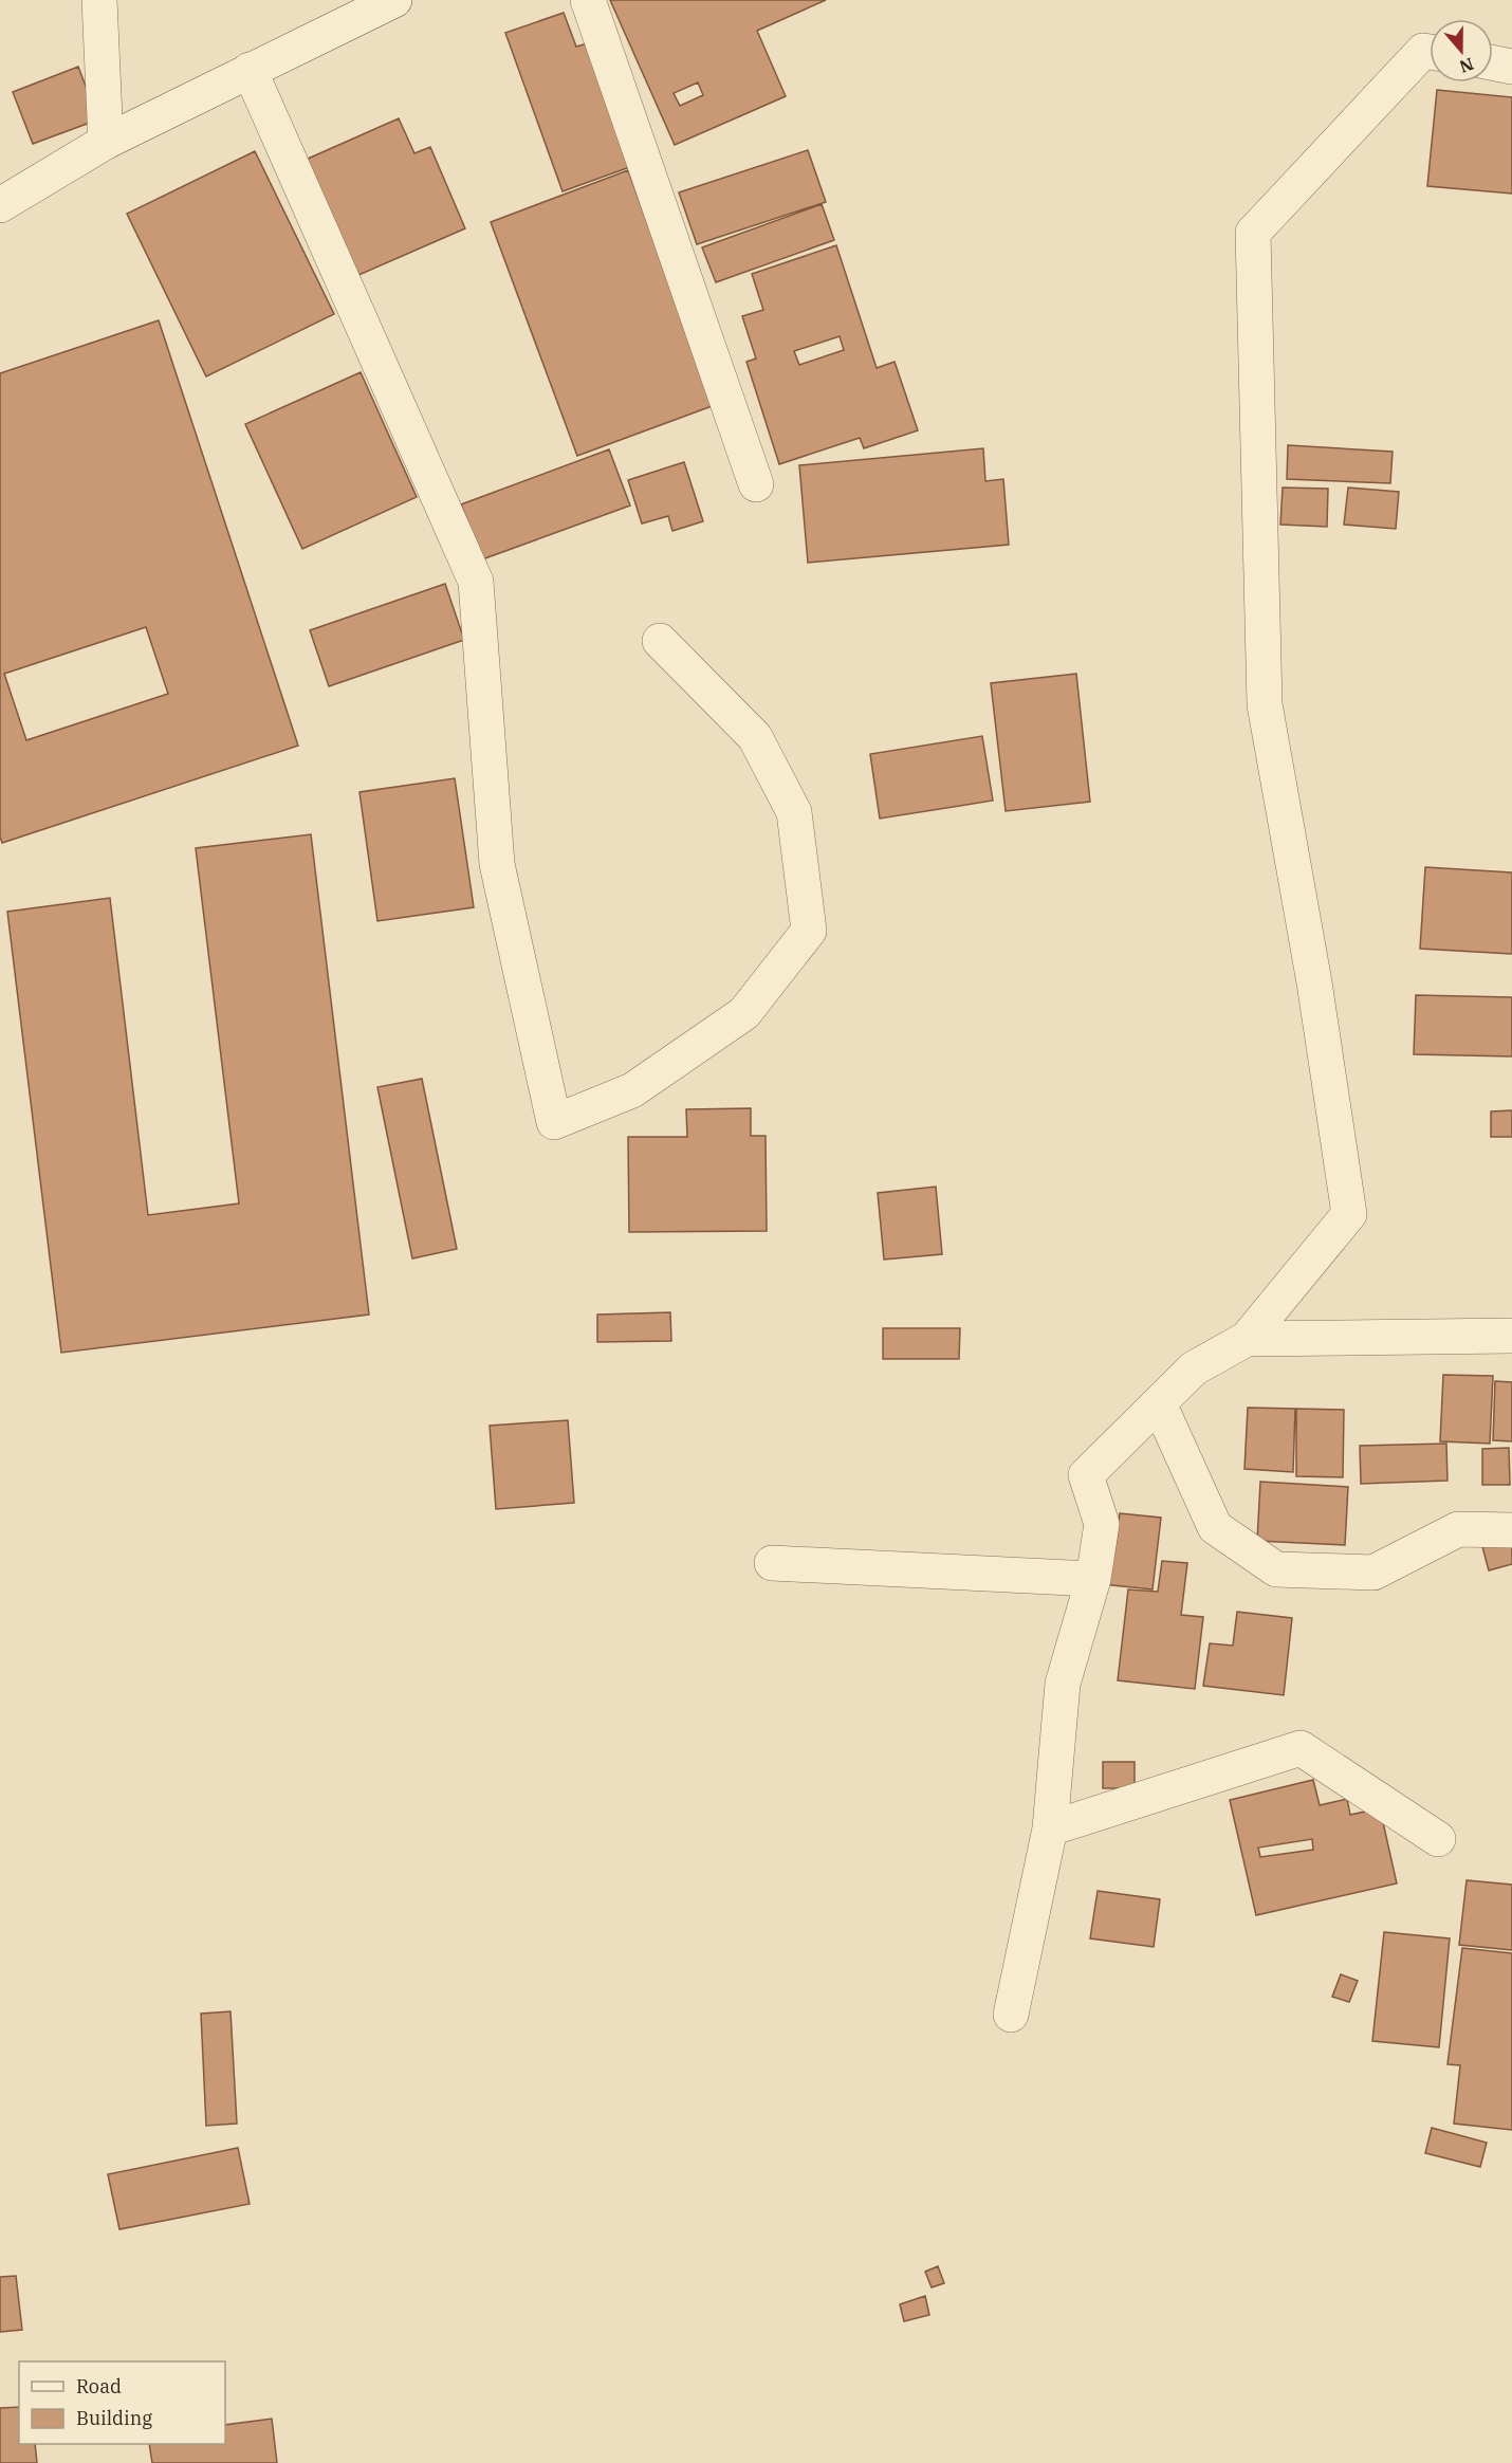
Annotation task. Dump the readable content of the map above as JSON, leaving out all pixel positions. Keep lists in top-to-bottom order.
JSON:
{
  "legend": ["Road", "Building"],
  "north": "bottom"
}
